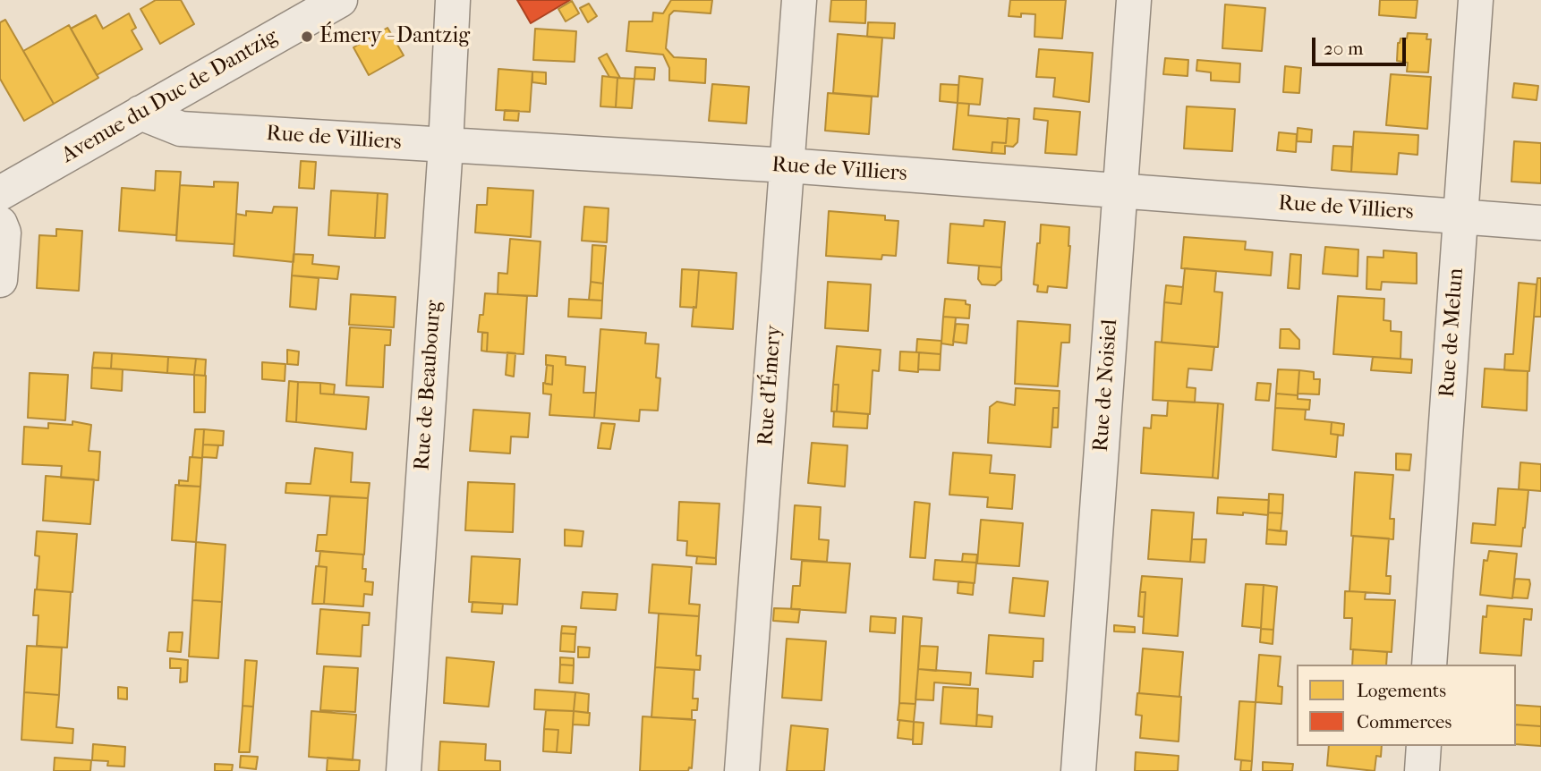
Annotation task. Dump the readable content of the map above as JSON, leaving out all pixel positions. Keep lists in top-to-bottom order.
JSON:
{
  "streets": {
    "street": [
      "Avenue du Duc de Dantzig",
      "Rue de Villiers",
      "Rue de Melun",
      "Rue de Beaubourg",
      "Rue d'Émery",
      "Rue de Noisiel"
    ]
  },
  "crossings": [
    ["Avenue du Duc de Dantzig", "Rue de Villiers"],
    ["Rue de Villiers", "Rue de Melun"],
    ["Rue de Villiers", "Rue de Beaubourg"],
    ["Rue de Villiers", "Rue d'Émery"],
    ["Rue de Villiers", "Rue de Noisiel"]
  ],
  "places": ["Émery - Dantzig"],
  "legend": ["Logements", "Commerces"],
  "scale_bar": "20 m"
}
